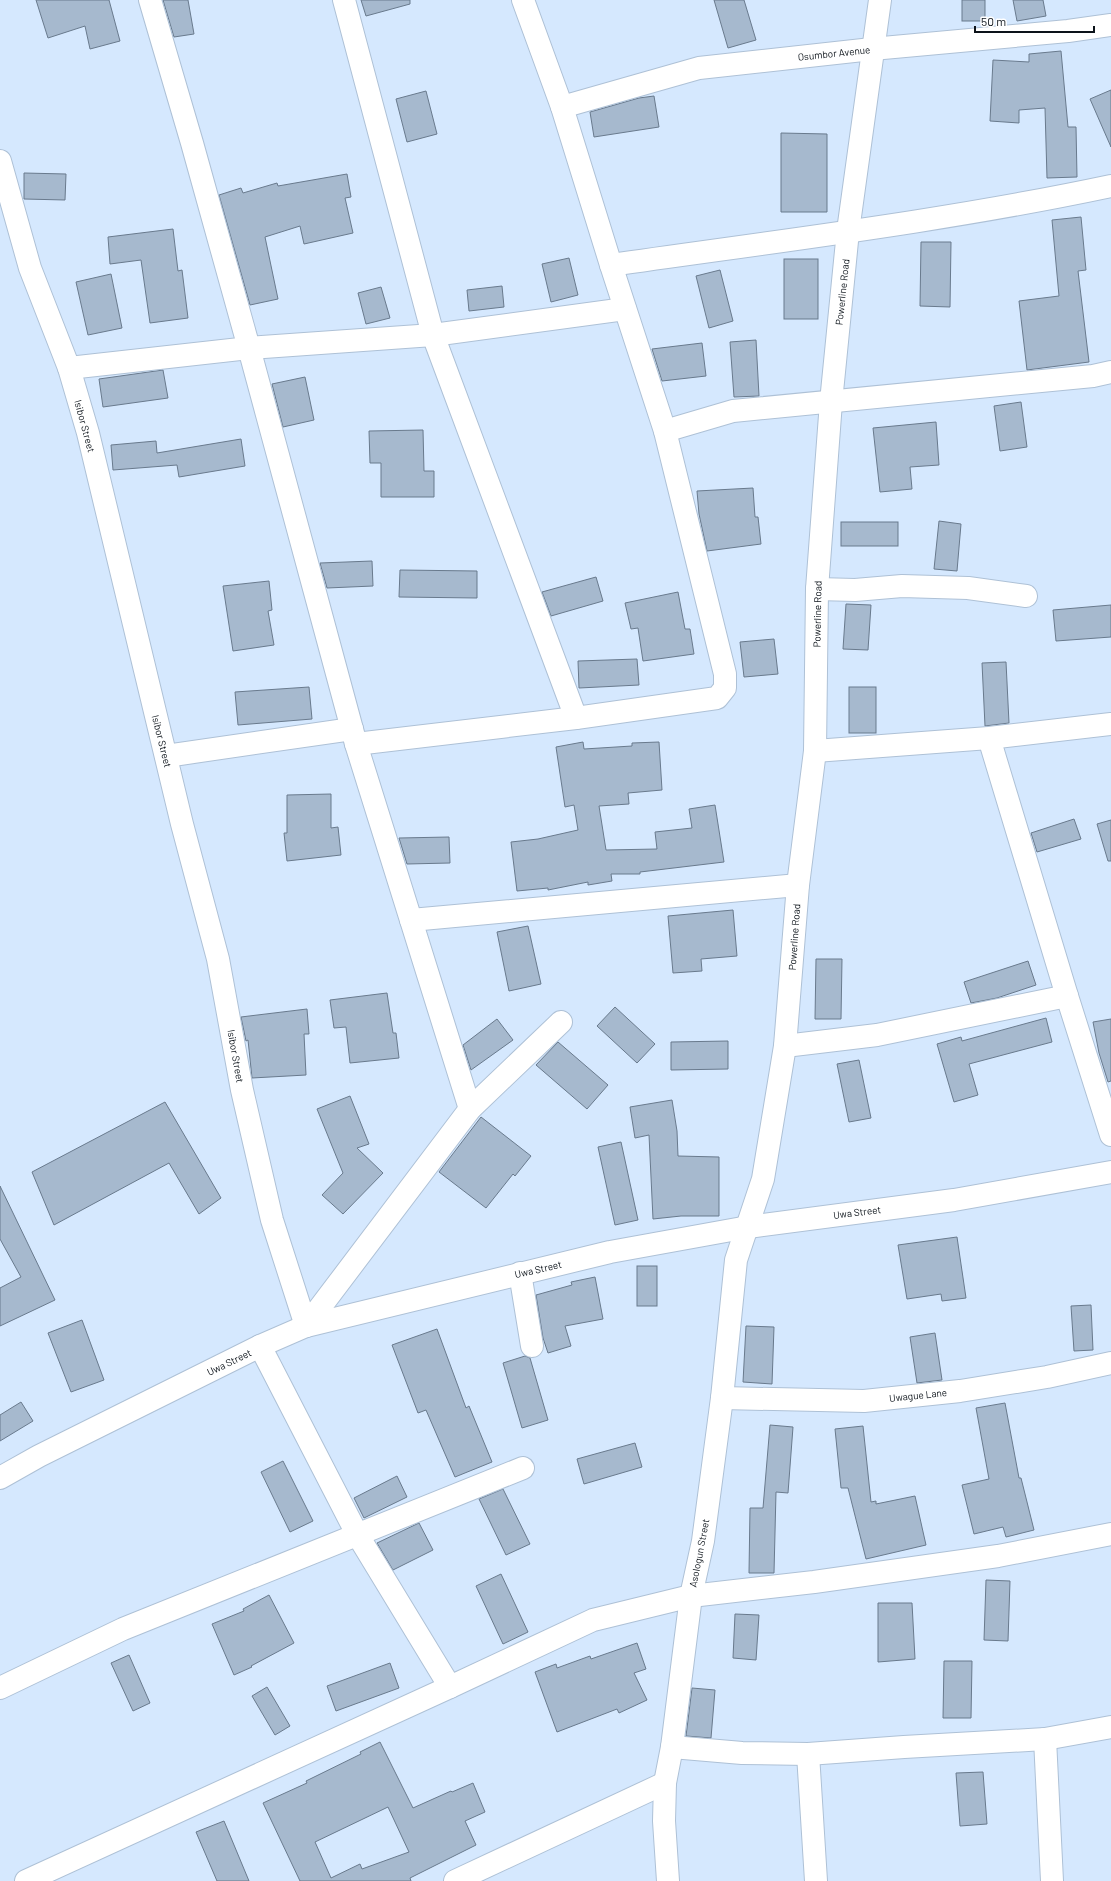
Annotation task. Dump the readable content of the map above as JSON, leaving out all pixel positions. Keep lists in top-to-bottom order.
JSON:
{
  "streets": {
    "street": [
      "Osumbor Avenue",
      "Powerline Road",
      "Isibor Street",
      "Uwa Street",
      "Uwague Lane",
      "Asologun Street"
    ]
  },
  "crossings": [
    ["Osumbor Avenue", "Powerline Road"],
    ["Powerline Road", "Uwa Street"],
    ["Powerline Road", "Asologun Street"],
    ["Isibor Street", "Uwa Street"],
    ["Uwa Street", "Asologun Street"],
    ["Uwague Lane", "Asologun Street"]
  ],
  "scale_bar": "50 m"
}
